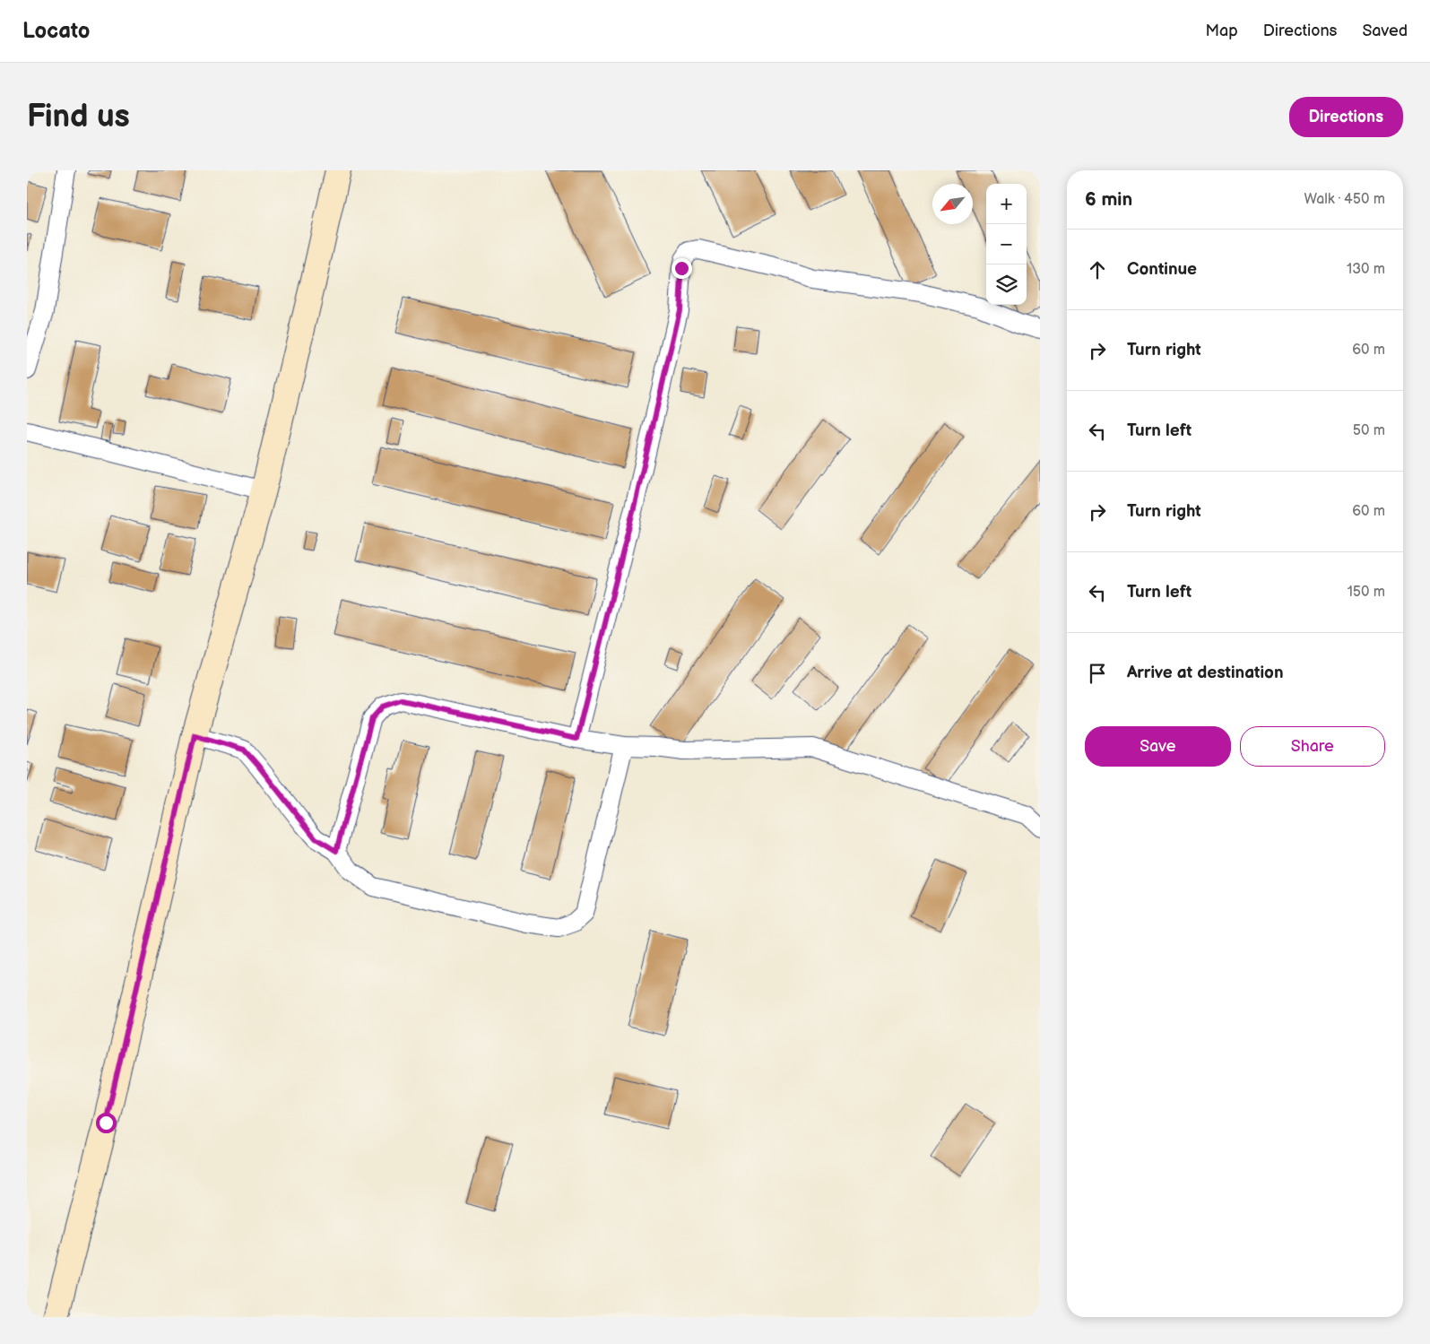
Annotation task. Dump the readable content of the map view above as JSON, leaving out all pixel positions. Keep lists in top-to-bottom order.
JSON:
{
  "north": "bottom left",
  "page": {
    "header": "Locato",
    "nav": ["Map", "Directions", "Saved"],
    "buttons": [
      "Directions",
      ["Save", "Share"]
    ],
    "title": "Find us",
    "heading": ["6 min", "Walk · 450 m"],
    "map_buttons": ["+", "−"],
    "list": [
      ["Continue", "130 m"],
      ["Turn right", "60 m"],
      ["Turn left", "50 m"],
      ["Turn right", "60 m"],
      ["Turn left", "150 m"],
      "Arrive at destination"
    ]
  }
}
